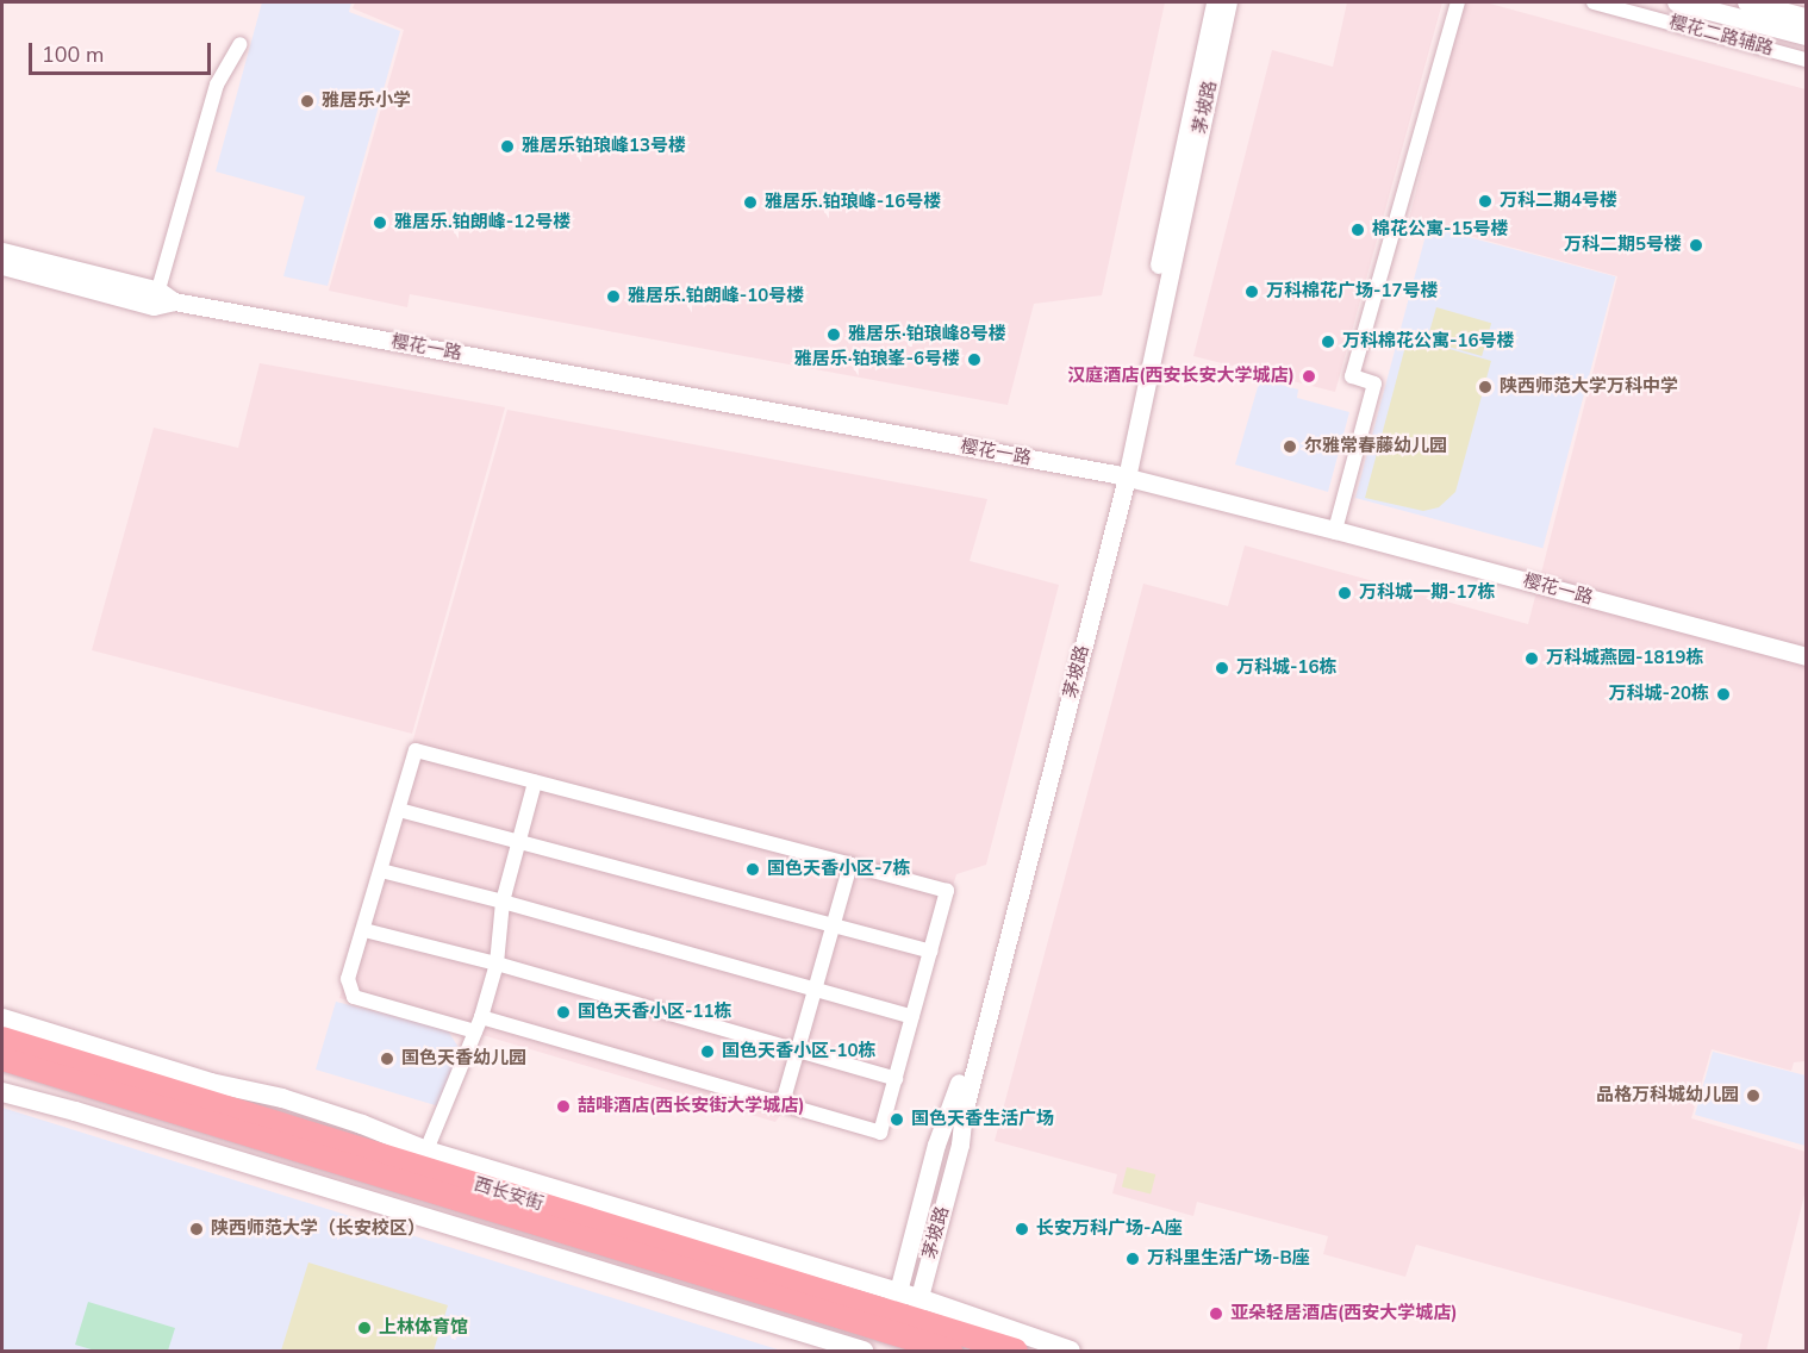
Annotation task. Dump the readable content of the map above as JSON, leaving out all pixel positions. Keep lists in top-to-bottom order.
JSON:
{
  "streets": {
    "main road": ["西长安街"],
    "street": ["樱花二路辅路", "茅坡路", "樱花一路"]
  },
  "crossings": [
    ["茅坡路", "樱花一路"],
    ["茅坡路", "西长安街"]
  ],
  "places": [
    "雅居乐小学",
    "雅居乐铂琅峰13号楼",
    "万科二期4号楼",
    "雅居乐.铂琅峰-16号楼",
    "雅居乐.铂朗峰-12号楼",
    "棉花公寓-15号楼",
    "万科二期5号楼",
    "万科棉花广场-17号楼",
    "雅居乐.铂朗峰-10号楼",
    "雅居乐·铂琅峰8号楼",
    "万科棉花公寓-16号楼",
    "雅居乐·铂琅峯-6号楼",
    "汉庭酒店(西安长安大学城店)",
    "陕西师范大学万科中学",
    "尔雅常春藤幼儿园",
    "万科城一期-17栋",
    "万科城燕园-1819栋",
    "万科城-16栋",
    "万科城-20栋",
    "国色天香小区-7栋",
    "国色天香小区-11栋",
    "国色天香小区-10栋",
    "国色天香幼儿园",
    "品格万科城幼儿园",
    "喆啡酒店(西长安街大学城店)",
    "国色天香生活广场",
    "陕西师范大学（长安校区）",
    "长安万科广场-A座",
    "万科里生活广场-B座",
    "亚朵轻居酒店(西安大学城店)",
    "上林体育馆"
  ],
  "scale_bar": "100 m"
}
